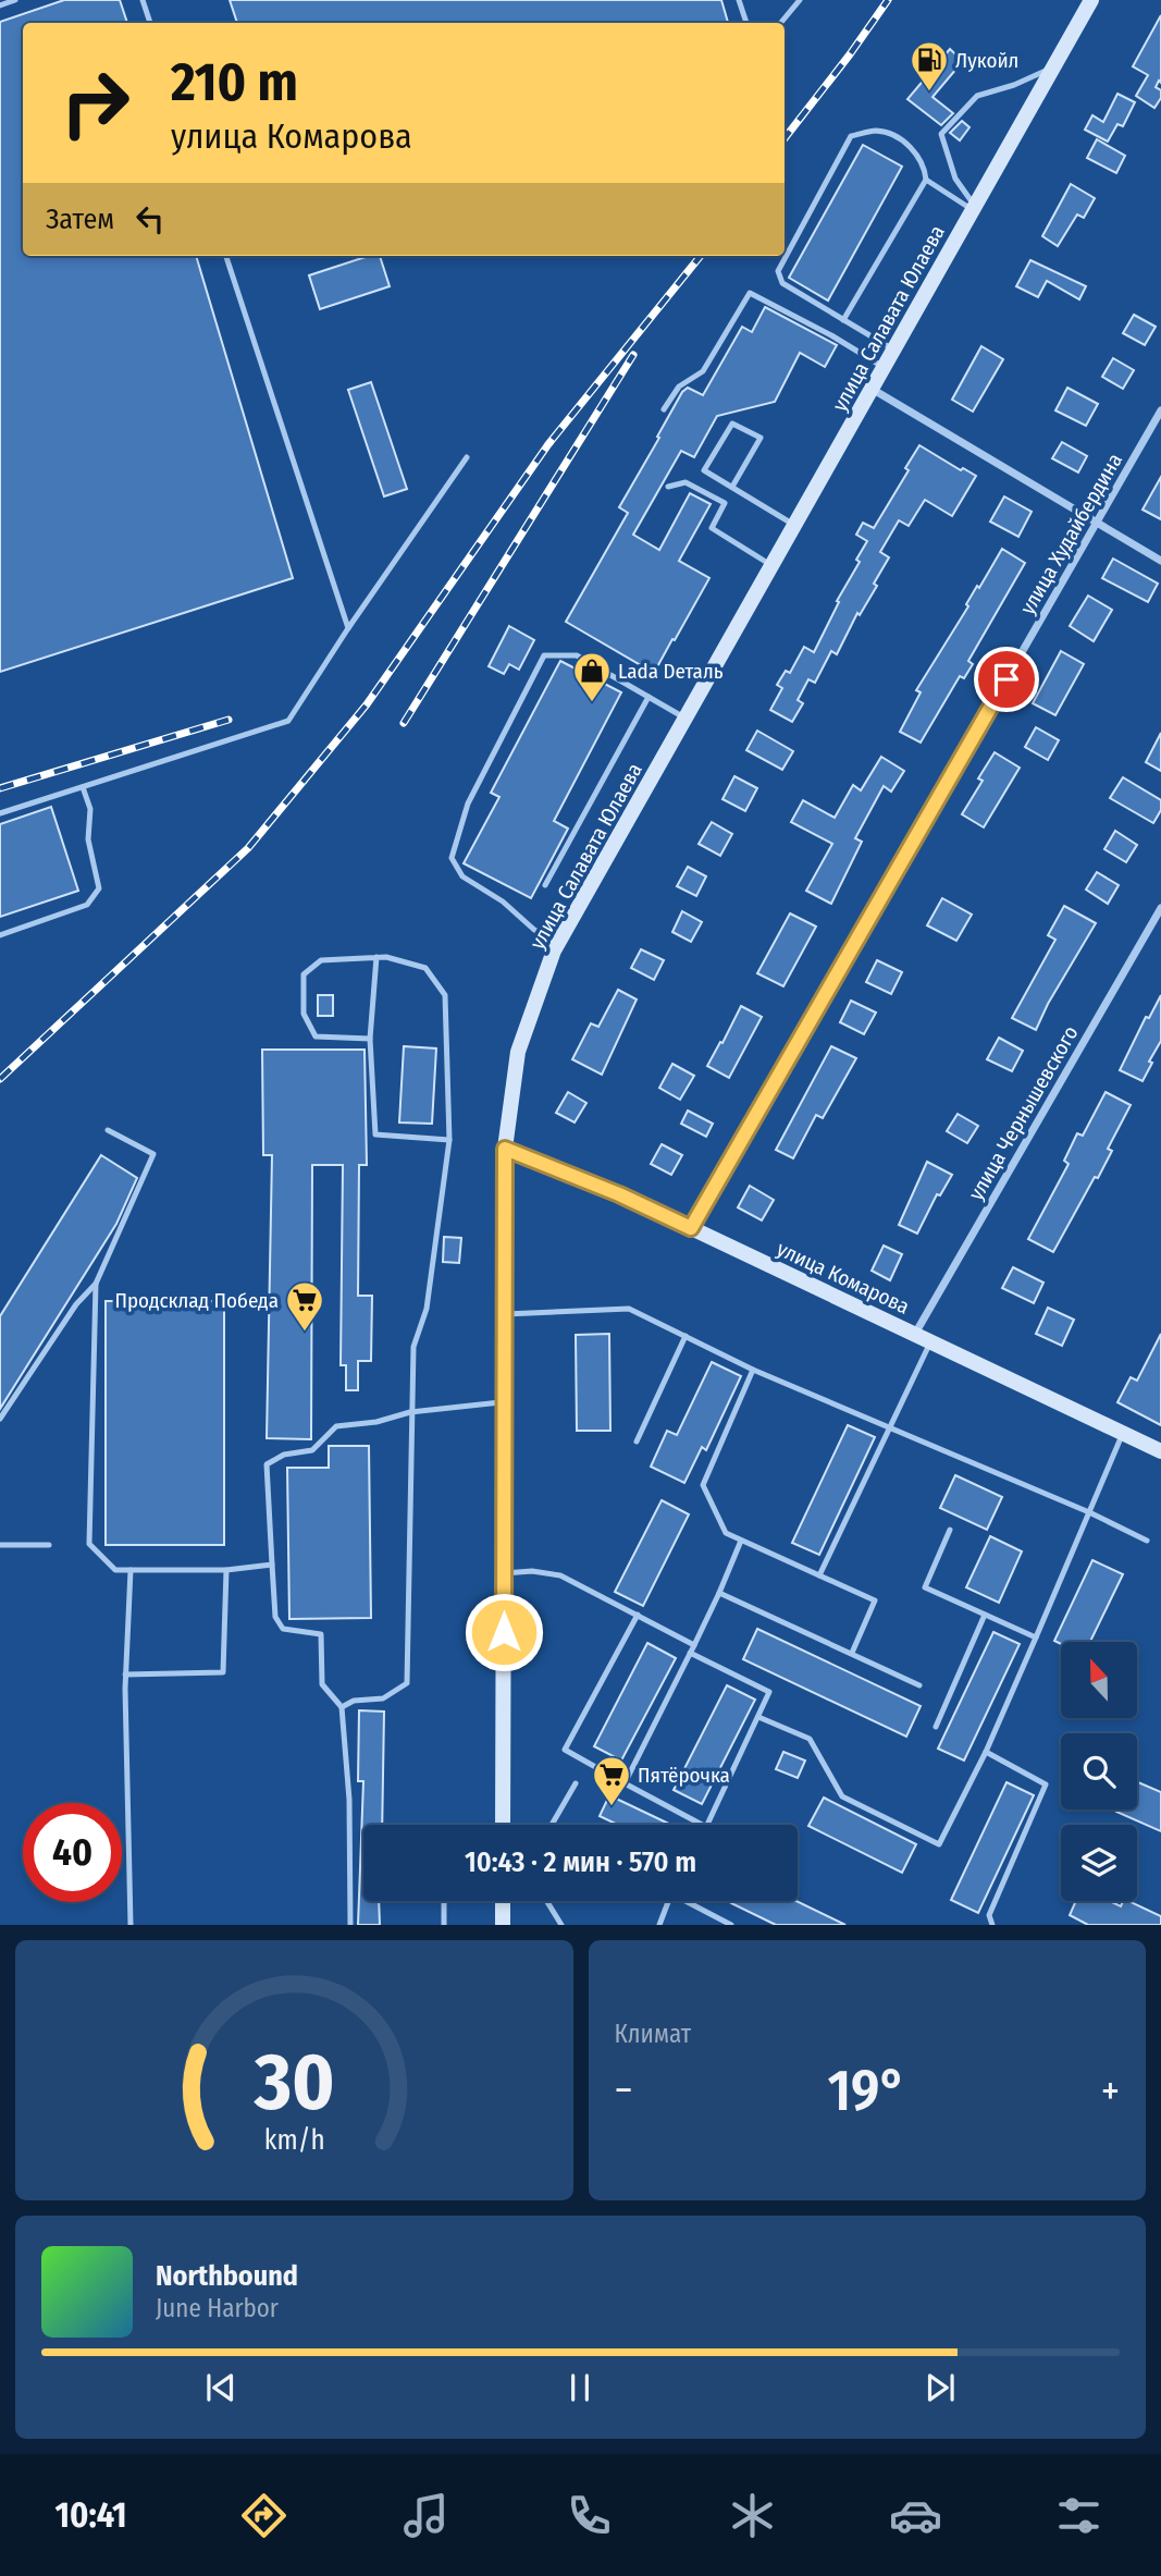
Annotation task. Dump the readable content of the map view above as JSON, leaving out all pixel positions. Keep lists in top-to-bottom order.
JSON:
{
  "streets": {
    "street": [
      "улица Салавата Юлаева",
      "улица Худайбердина",
      "улица Чернышевского",
      "улица Комарова"
    ]
  },
  "crossings": [
    ["улица Салавата Юлаева", "улица Комарова"],
    ["улица Худайбердина", "улица Комарова"],
    ["улица Чернышевского", "улица Комарова"]
  ],
  "places": {
    "fuel station": ["Лукойл"],
    "shop": ["Lada Dеталь"],
    "supermarket": ["Продсклад Победа", "Пятёрочка"]
  },
  "north": "top",
  "page": {
    "turn": ["210 m", "улица Комарова"],
    "then": "Затем",
    "limit": "40",
    "trip": "10:43 · 2 мин · 570 m",
    "tile": "Климат",
    "heat": ["−", "19°", "+"],
    "song": ["Northbound", "June Harbor"],
    "tabs": "10:41",
    "gauge": ["30", "km/h"]
  }
}
